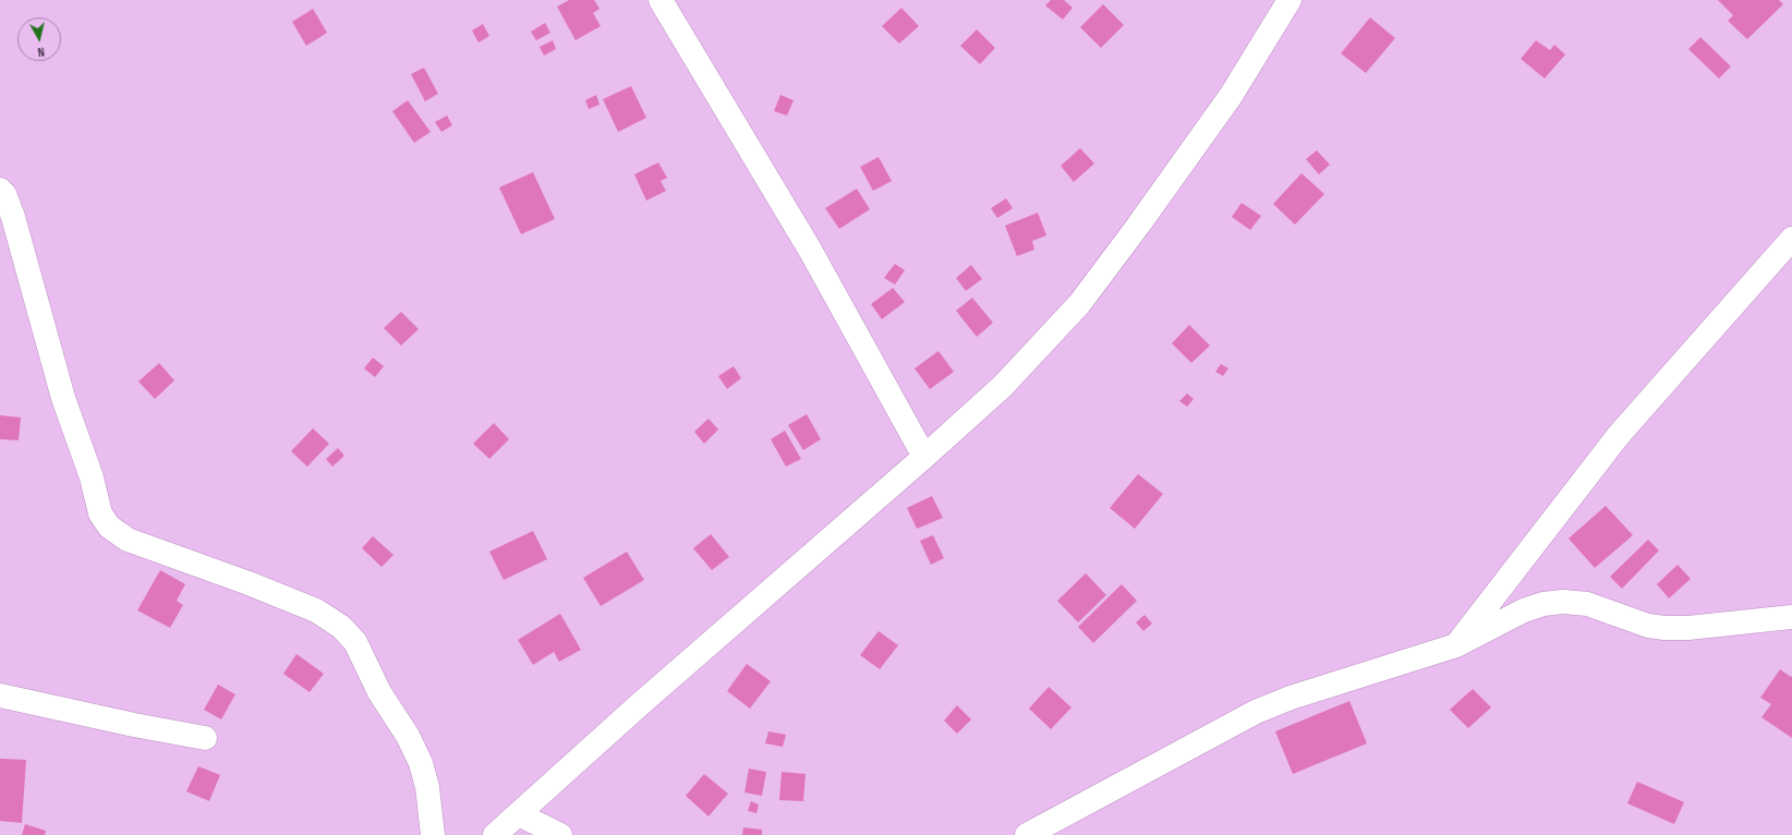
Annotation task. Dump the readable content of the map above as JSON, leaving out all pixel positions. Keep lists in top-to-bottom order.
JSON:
{
  "north": "bottom"
}
